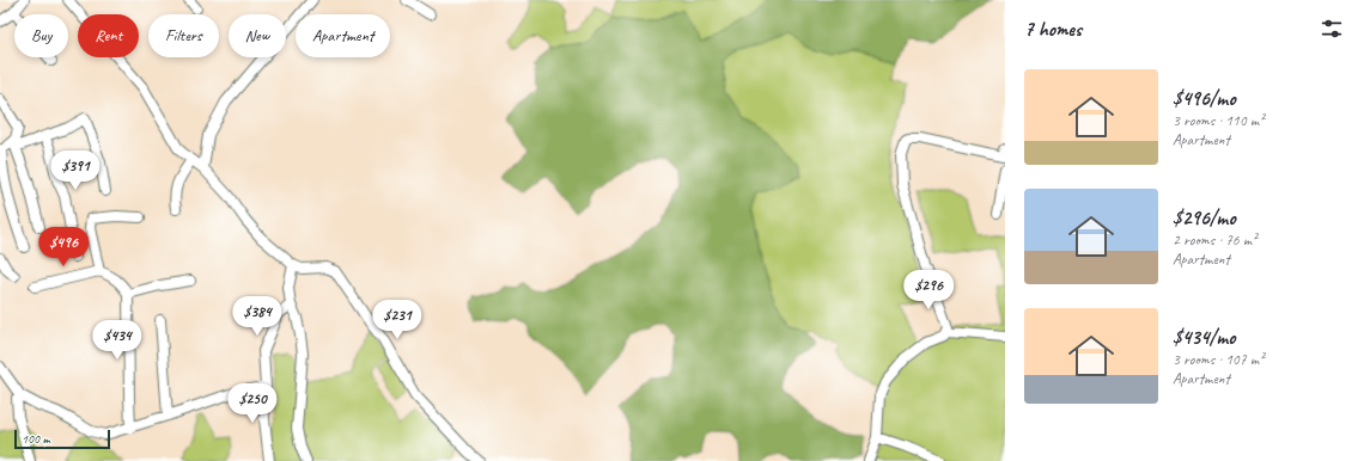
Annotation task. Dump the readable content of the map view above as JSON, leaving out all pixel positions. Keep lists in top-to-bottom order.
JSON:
{
  "scale_bar": "100 m",
  "page": {
    "heading": "7 homes",
    "chip": [
      "Buy",
      "Rent",
      "Filters",
      "New",
      "Apartment"
    ],
    "list": [
      {
        "name": "$496/mo",
        "note": "3 rooms · 110 m² · Apartment"
      },
      {
        "name": "$296/mo",
        "note": "2 rooms · 76 m² · Apartment"
      },
      {
        "name": "$434/mo",
        "note": "3 rooms · 107 m² · Apartment"
      }
    ],
    "price": [
      "$391",
      "$496",
      "$296",
      "$384",
      "$231",
      "$434",
      "$250"
    ],
    "scale": "100 m"
  }
}
